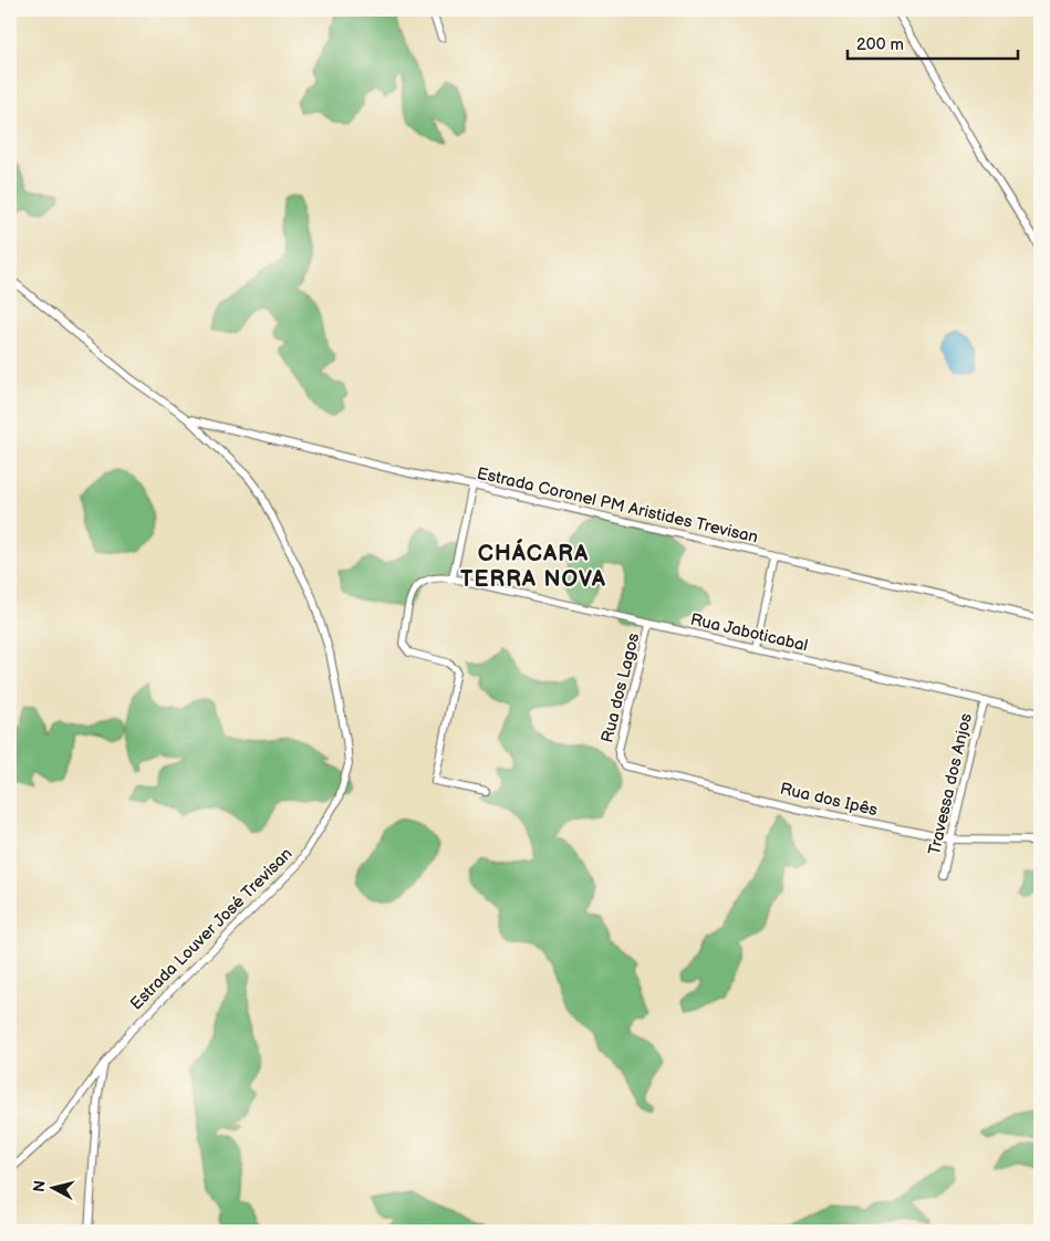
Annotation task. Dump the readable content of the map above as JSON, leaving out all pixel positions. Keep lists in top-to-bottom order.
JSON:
{
  "streets": {
    "street": [
      "Estrada Coronel PM Aristides Trevisan",
      "Rua Jaboticabal",
      "Rua dos Lagos",
      "Travessa dos Anjos",
      "Rua dos Ipês",
      "Estrada Louver José Trevisan"
    ]
  },
  "crossings": [
    ["Estrada Coronel PM Aristides Trevisan", "Estrada Louver José Trevisan"],
    ["Rua Jaboticabal", "Rua dos Lagos"],
    ["Rua Jaboticabal", "Travessa dos Anjos"],
    ["Rua dos Lagos", "Rua dos Ipês"],
    ["Travessa dos Anjos", "Rua dos Ipês"]
  ],
  "districts": ["CHÁCARA TERRA NOVA"],
  "scale_bar": "200 m",
  "north": "left"
}
